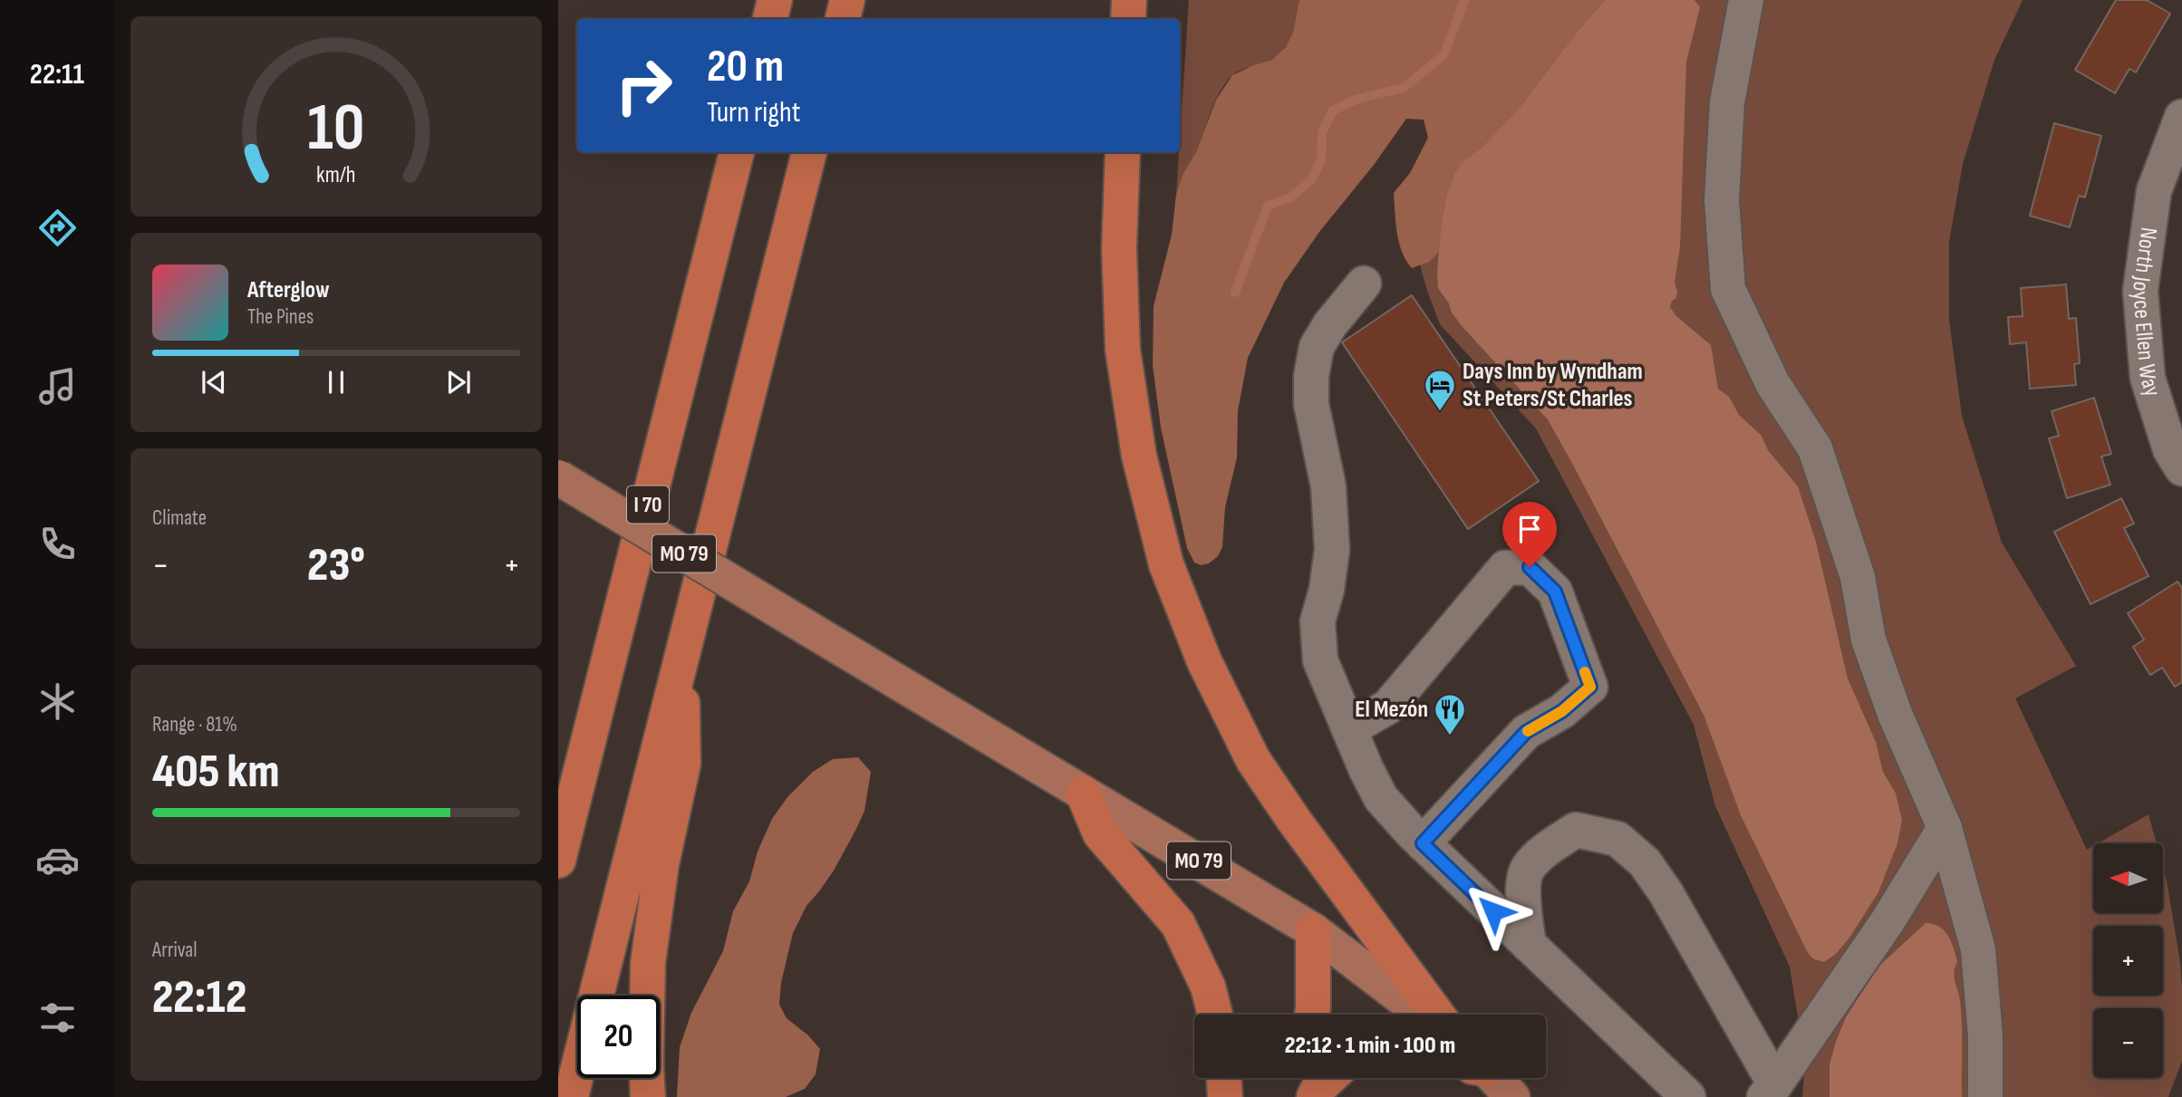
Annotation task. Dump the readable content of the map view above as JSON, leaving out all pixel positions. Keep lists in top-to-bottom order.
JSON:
{
  "streets": {
    "highway": ["I 70"],
    "main road": ["MO 79"],
    "street": ["North Joyce Ellen Way"]
  },
  "places": {
    "hotel": ["Days Inn by Wyndham St Peters/St Charles"],
    "restaurant": ["El Mezón"]
  },
  "north": "left",
  "page": {
    "tabs": "22:11",
    "turn": ["20 m", "Turn right"],
    "song": ["Afterglow", "The Pines"],
    "tile": [
      "Climate",
      ["Range · 81%", "405 km"],
      ["Arrival", "22:12"]
    ],
    "heat": ["−", "23°", "+"],
    "map_buttons": ["+", "−"],
    "limit": "20",
    "trip": "22:12 · 1 min · 100 m",
    "gauge": ["10", "km/h"]
  }
}
